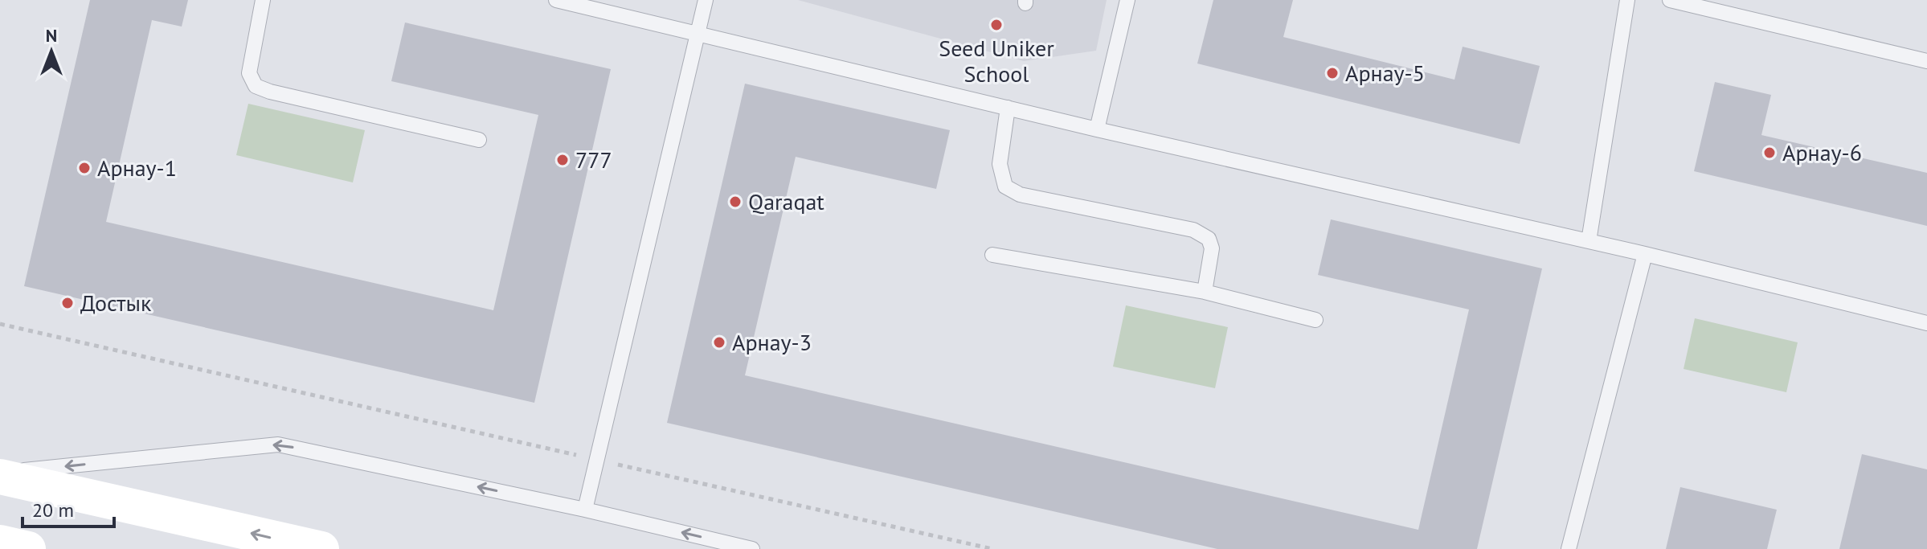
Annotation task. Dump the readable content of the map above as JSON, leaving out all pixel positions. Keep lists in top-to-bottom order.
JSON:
{
  "places": [
    "Seed Uniker School",
    "Арнау-5",
    "Арнау-6",
    "777",
    "Арнау-1",
    "Qaraqat",
    "Достык",
    "Арнау-3"
  ],
  "scale_bar": "20 m",
  "north": "top"
}
